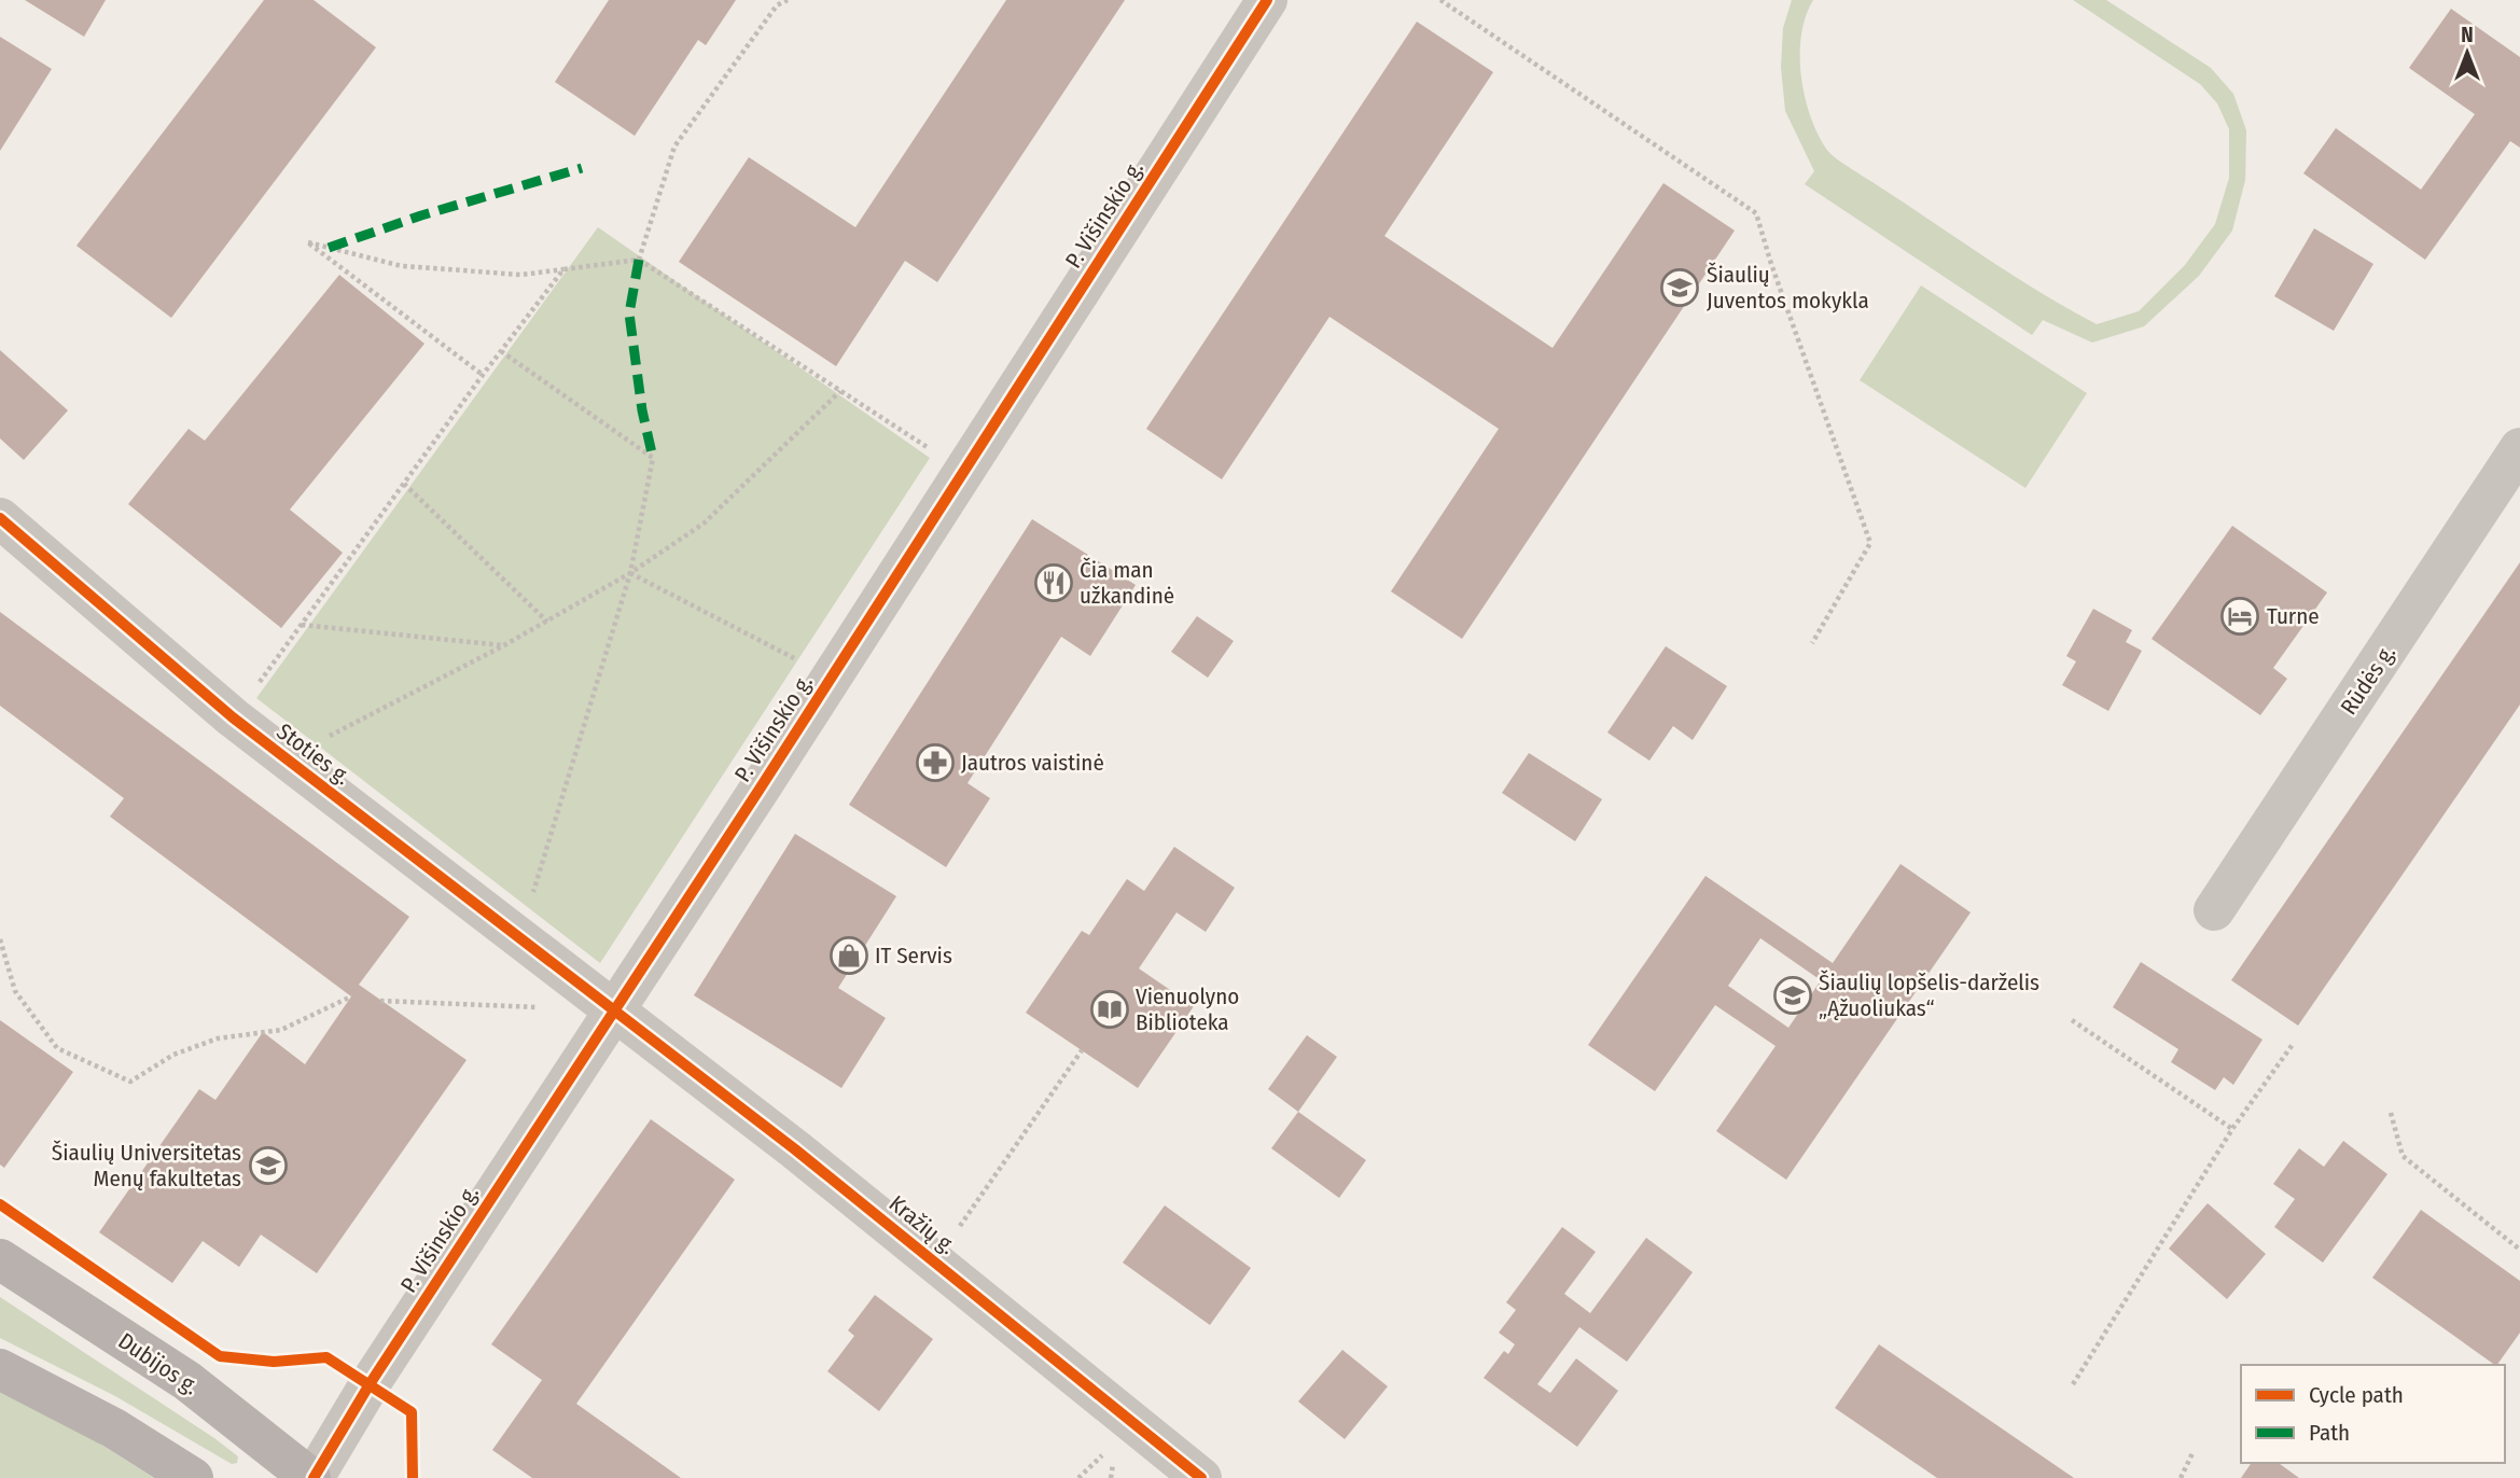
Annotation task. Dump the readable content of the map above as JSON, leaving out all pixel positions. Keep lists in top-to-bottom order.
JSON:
{
  "streets": {
    "main road": ["Dubijos g."],
    "street": [
      "P. Višinskio g.",
      "Rūdės g.",
      "Stoties g.",
      "Kražių g."
    ]
  },
  "crossings": [
    ["P. Višinskio g.", "Stoties g."],
    ["P. Višinskio g.", "Kražių g."],
    ["P. Višinskio g.", "Dubijos g."],
    ["Stoties g.", "Kražių g."]
  ],
  "places": {
    "school or university": ["Šiaulių Juventos mokykla", "Šiaulių lopšelis-darželis „Ąžuoliukas“", "Šiaulių Universitetas Menų fakultetas"],
    "restaurant": ["Čia man užkandinė"],
    "hotel": ["Turne"],
    "pharmacy": ["Jautros vaistinė"],
    "shop": ["IT Servis"],
    "library": ["Vienuolyno Biblioteka"]
  },
  "legend": ["Cycle path", "Path"],
  "north": "top"
}
